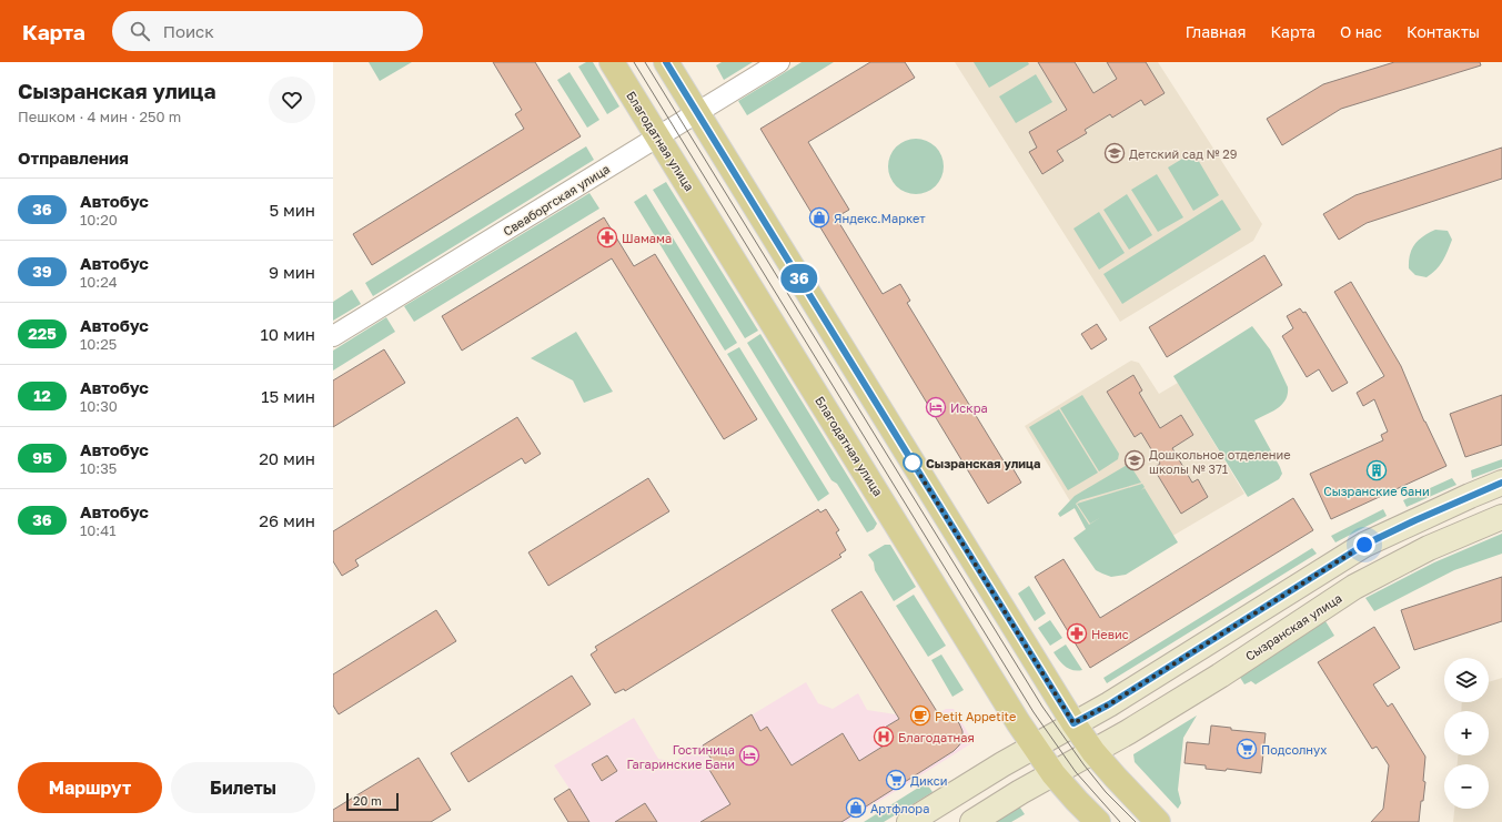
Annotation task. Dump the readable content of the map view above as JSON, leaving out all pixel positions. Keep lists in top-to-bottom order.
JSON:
{
  "streets": {
    "main road": ["Благодатная улица"],
    "street": ["Свеаборгская улица", "Сызранская улица"]
  },
  "crossings": [
    ["Благодатная улица", "Свеаборгская улица"],
    ["Благодатная улица", "Сызранская улица"]
  ],
  "places": {
    "school or university": ["Детский сад № 29", "Дошкольное отделение школы № 371"],
    "shop": ["Яндекс.Маркет", "Артфлора"],
    "pharmacy": ["Шамама", "Невис"],
    "hotel": ["Искра", "Гостиница Гагаринские Бани"],
    "other": ["Сызранская улица"],
    "building": ["Сызранские бани"],
    "cafe": ["Petit Appetite"],
    "hospital": ["Благодатная"],
    "supermarket": ["Подсолнух", "Дикси"]
  },
  "lines": ["bus line 36"],
  "scale_bar": "20 m",
  "page": {
    "header": "Карта",
    "search": "Поиск",
    "nav": [
      "Главная",
      "Карта",
      "О нас",
      "Контакты"
    ],
    "heading": [
      ["Сызранская улица", "Пешком · 4 мин · 250 m"],
      "Отправления"
    ],
    "on_map": "36",
    "list": [
      {
        "mark": "36",
        "name": "Автобус",
        "note": "10:20",
        "value": "5 мин"
      },
      {
        "mark": "39",
        "name": "Автобус",
        "note": "10:24",
        "value": "9 мин"
      },
      {
        "mark": "225",
        "name": "Автобус",
        "note": "10:25",
        "value": "10 мин"
      },
      {
        "mark": "12",
        "name": "Автобус",
        "note": "10:30",
        "value": "15 мин"
      },
      {
        "mark": "95",
        "name": "Автобус",
        "note": "10:35",
        "value": "20 мин"
      },
      {
        "mark": "36",
        "name": "Автобус",
        "note": "10:41",
        "value": "26 мин"
      }
    ],
    "map_buttons": ["+", "−"],
    "buttons": ["Маршрут", "Билеты"],
    "scale": "20 m"
  }
}
